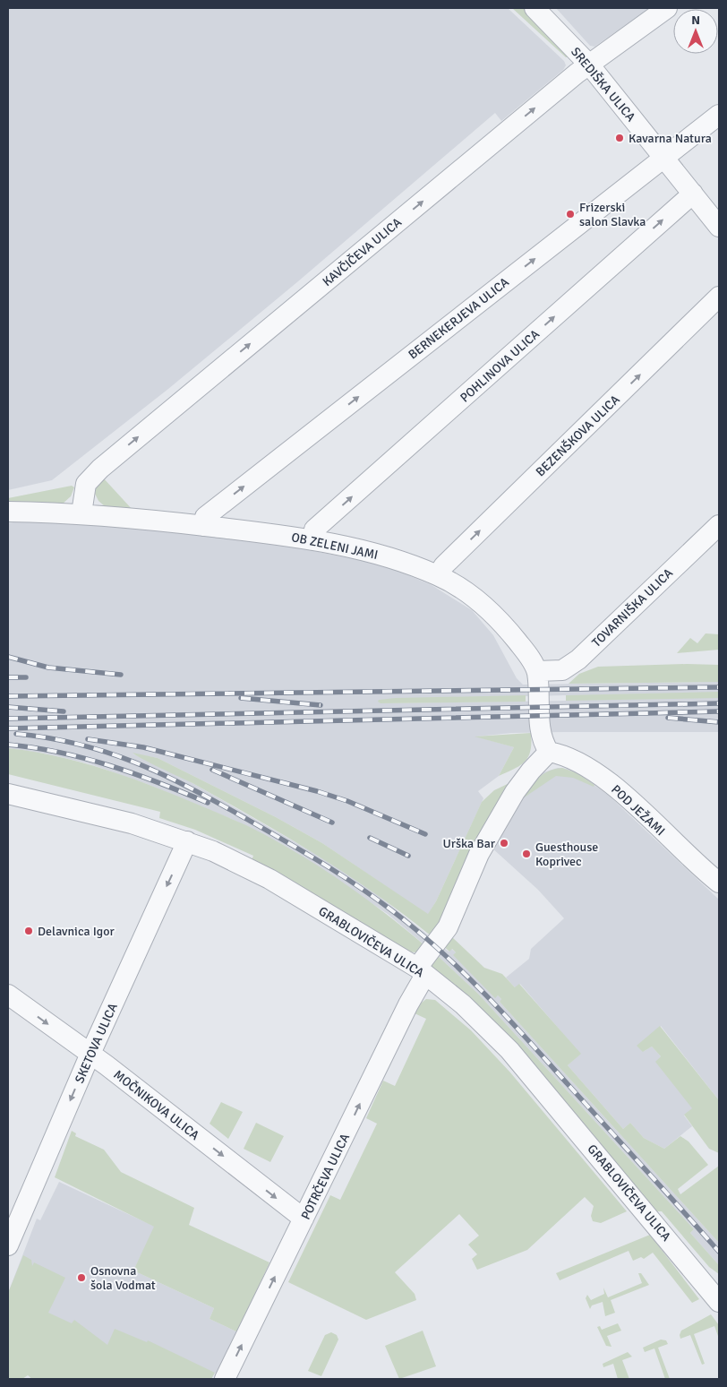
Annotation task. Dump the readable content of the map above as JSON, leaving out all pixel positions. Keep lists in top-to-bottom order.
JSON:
{
  "streets": {
    "street": [
      "SREDIŠKA ULICA",
      "KAVČIČEVA ULICA",
      "BERNEKERJEVA ULICA",
      "POHLINOVA ULICA",
      "BEZENŠKOVA ULICA",
      "OB ZELENI JAMI",
      "TOVARNIŠKA ULICA",
      "POD JEŽAMI",
      "GRABLOVIČEVA ULICA",
      "SKETOVA ULICA",
      "MOČNIKOVA ULICA",
      "POTRČEVA ULICA"
    ]
  },
  "crossings": [
    ["SREDIŠKA ULICA", "KAVČIČEVA ULICA"],
    ["SREDIŠKA ULICA", "BERNEKERJEVA ULICA"],
    ["SREDIŠKA ULICA", "POHLINOVA ULICA"],
    ["KAVČIČEVA ULICA", "OB ZELENI JAMI"],
    ["BERNEKERJEVA ULICA", "OB ZELENI JAMI"],
    ["POHLINOVA ULICA", "OB ZELENI JAMI"],
    ["BEZENŠKOVA ULICA", "OB ZELENI JAMI"],
    ["OB ZELENI JAMI", "TOVARNIŠKA ULICA"],
    ["POD JEŽAMI", "POTRČEVA ULICA"],
    ["GRABLOVIČEVA ULICA", "SKETOVA ULICA"],
    ["GRABLOVIČEVA ULICA", "POTRČEVA ULICA"],
    ["SKETOVA ULICA", "MOČNIKOVA ULICA"],
    ["MOČNIKOVA ULICA", "POTRČEVA ULICA"]
  ],
  "one_way": [
    "KAVČIČEVA ULICA",
    "BERNEKERJEVA ULICA",
    "POHLINOVA ULICA",
    "BEZENŠKOVA ULICA",
    "SKETOVA ULICA",
    "MOČNIKOVA ULICA",
    "POTRČEVA ULICA"
  ],
  "places": [
    "Kavarna Natura",
    "Frizerski salon Slavka",
    "Urška Bar",
    "Guesthouse Koprivec",
    "Delavnica Igor",
    "Osnovna šola Vodmat"
  ],
  "north": "top"
}
